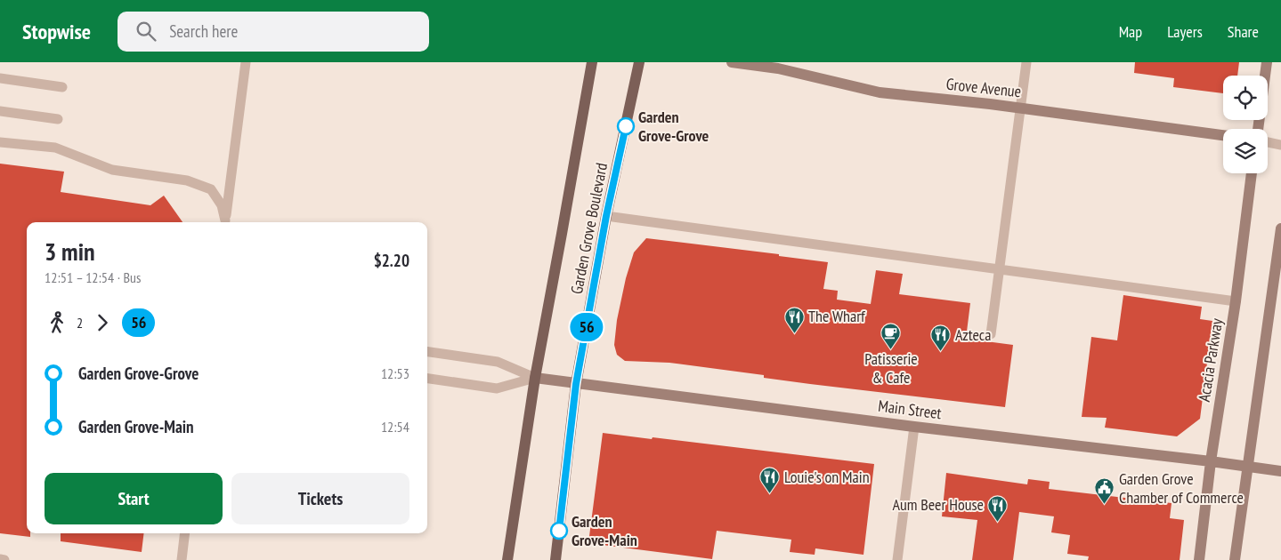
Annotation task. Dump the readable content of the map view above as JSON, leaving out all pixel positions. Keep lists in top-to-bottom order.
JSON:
{
  "streets": {
    "main road": ["Garden Grove Boulevard"],
    "street": ["Grove Avenue", "Acacia Parkway", "Main Street"]
  },
  "crossings": [
    ["Garden Grove Boulevard", "Main Street"],
    ["Acacia Parkway", "Main Street"]
  ],
  "places": {
    "other": ["Garden Grove-Grove", "Garden Grove-Main"],
    "restaurant": [
      "The Wharf",
      "Azteca",
      "Louie's on Main",
      "Aum Beer House"
    ],
    "cafe": ["Patisserie & Cafe"],
    "public building": ["Garden Grove Chamber of Commerce"]
  },
  "lines": ["bus line 56"],
  "page": {
    "header": "Stopwise",
    "search": "Search here",
    "nav": ["Map", "Layers", "Share"],
    "on_map": "56",
    "heading": ["3 min", "12:51 – 12:54 · Bus", "$2.20"],
    "legs": ["2", "56"],
    "list": [
      {
        "name": "Garden Grove-Grove",
        "value": "12:53"
      },
      {
        "name": "Garden Grove-Main",
        "value": "12:54"
      }
    ],
    "buttons": ["Start", "Tickets"]
  }
}
